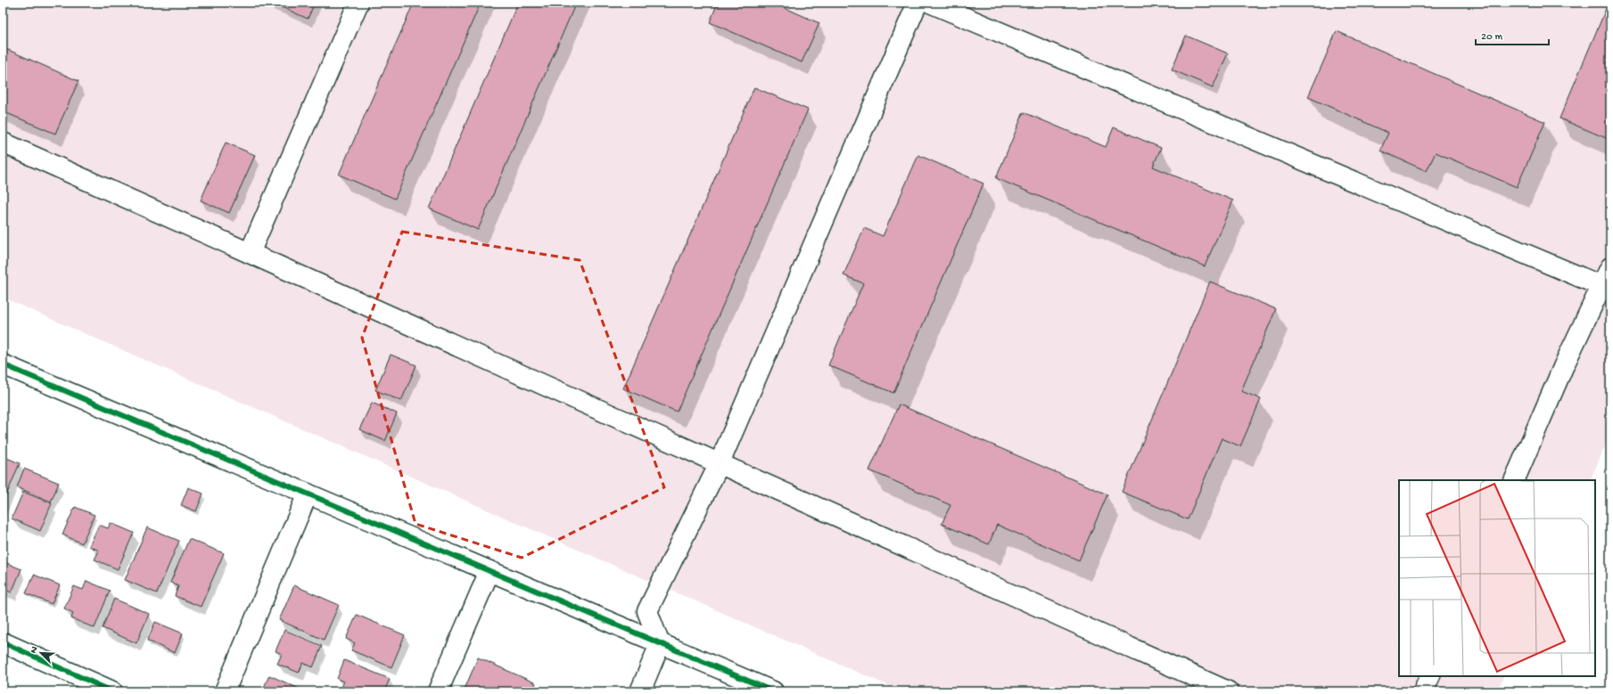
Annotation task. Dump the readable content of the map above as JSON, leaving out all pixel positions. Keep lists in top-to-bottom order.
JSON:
{
  "scale_bar": "20 m",
  "north": "top left"
}
